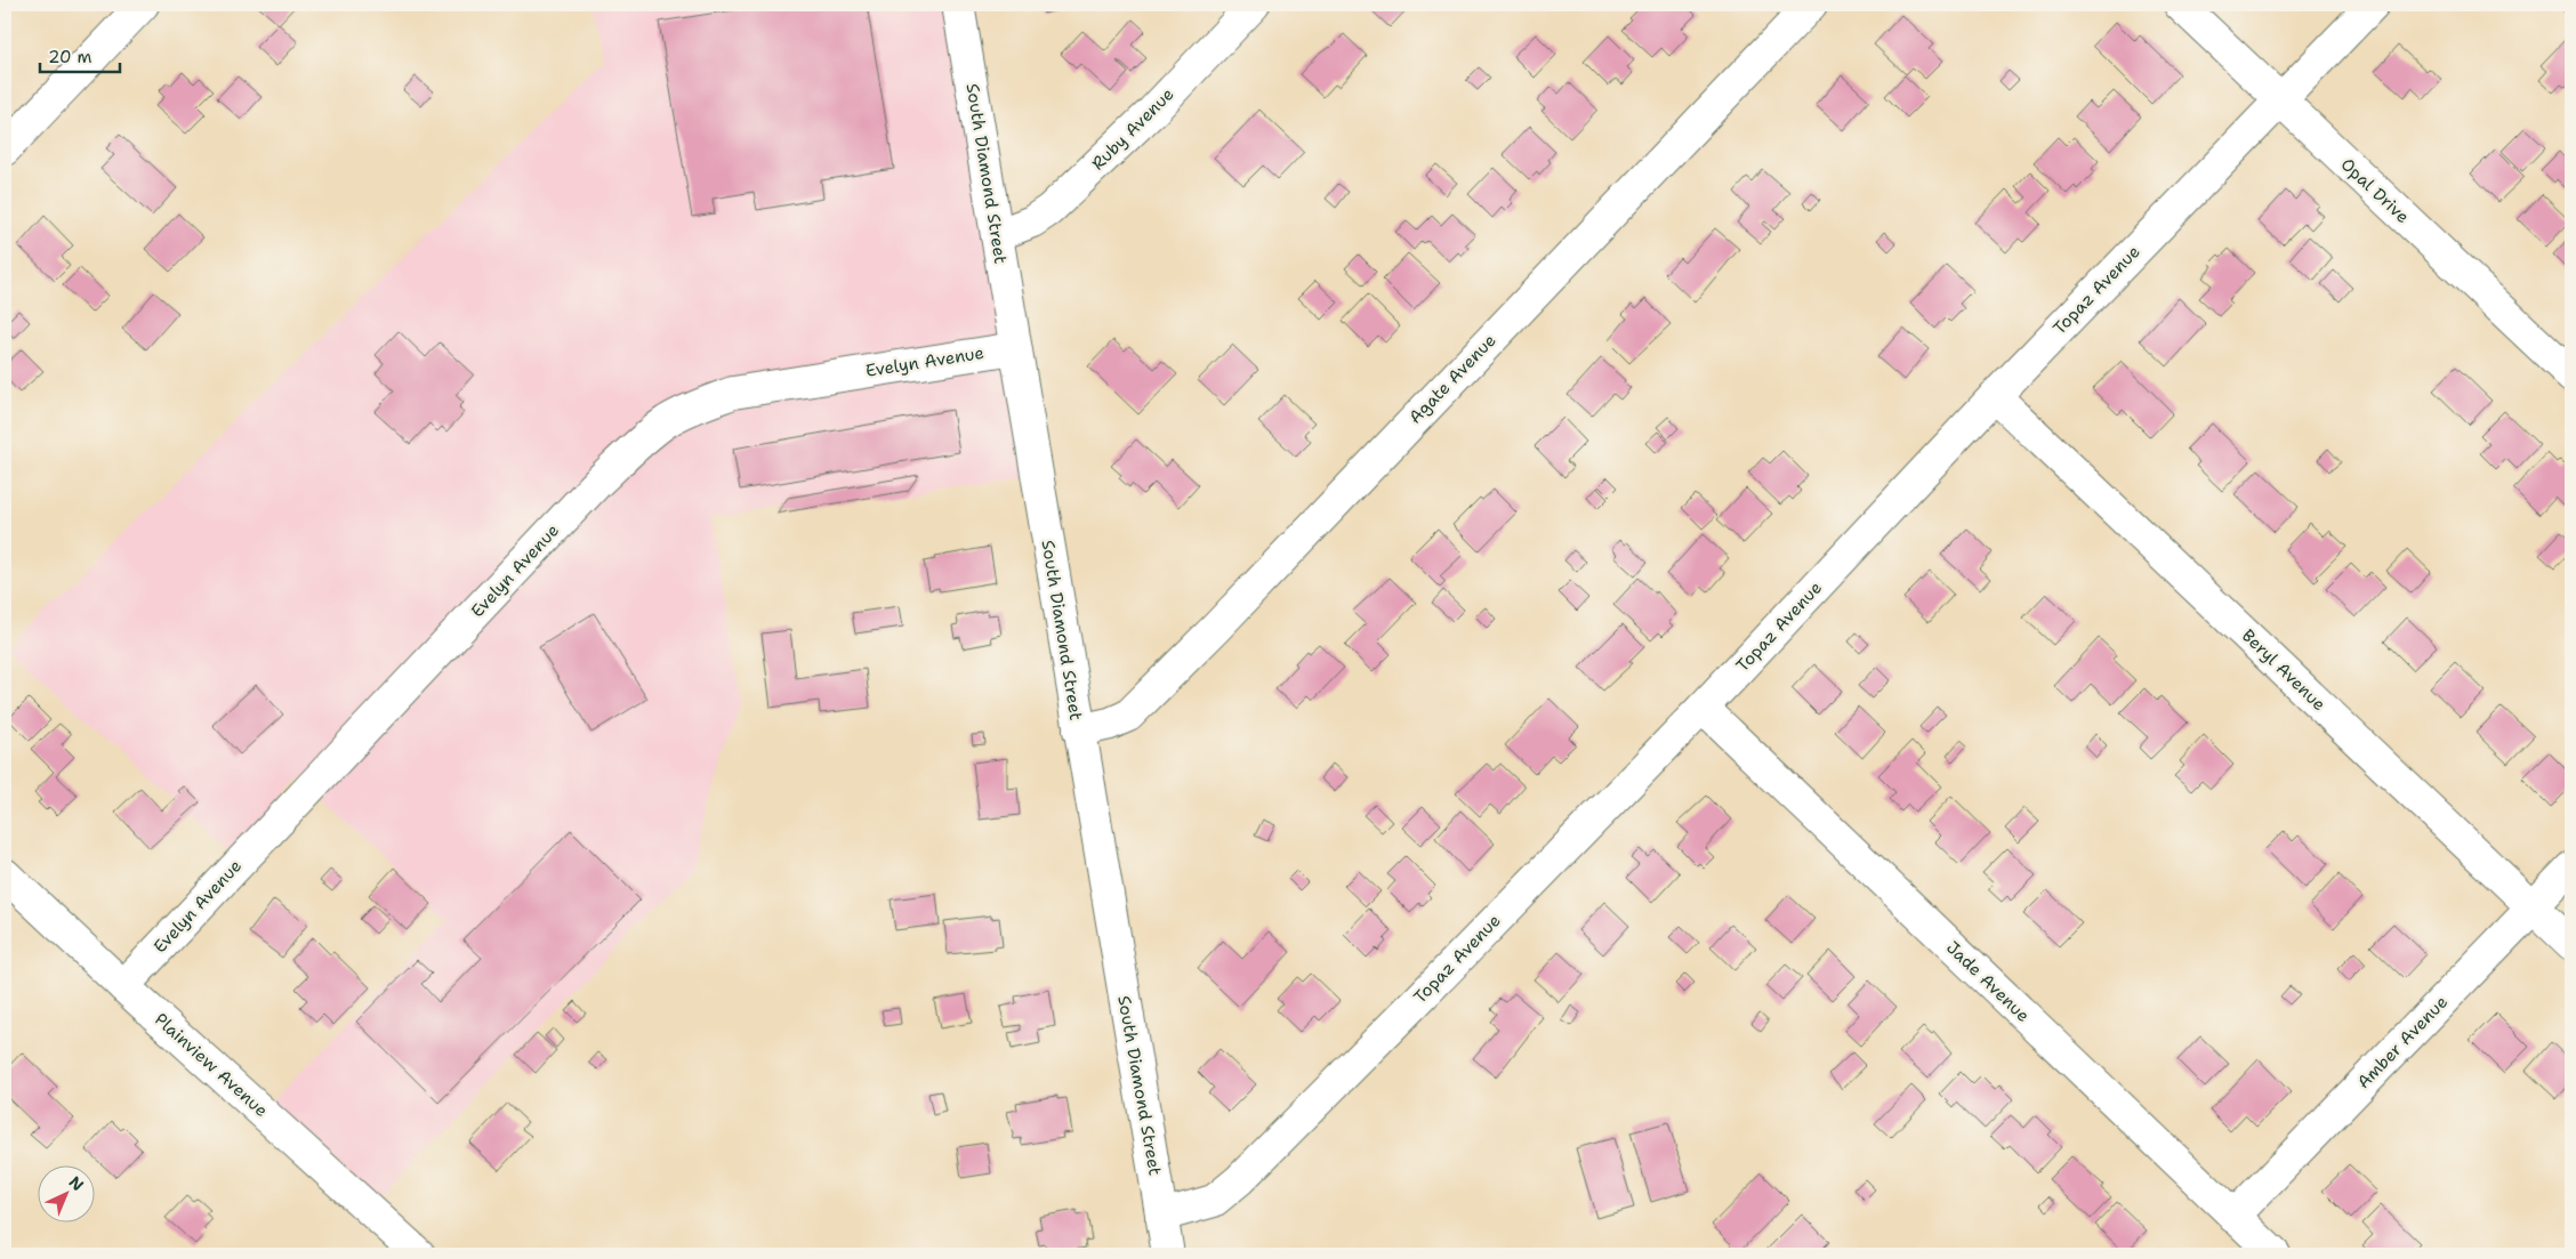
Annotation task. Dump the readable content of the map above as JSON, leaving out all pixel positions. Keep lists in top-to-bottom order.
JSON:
{
  "streets": {
    "street": [
      "Ruby Avenue",
      "South Diamond Street",
      "Opal Drive",
      "Topaz Avenue",
      "Evelyn Avenue",
      "Agate Avenue",
      "Beryl Avenue",
      "Jade Avenue",
      "Amber Avenue",
      "Plainview Avenue"
    ]
  },
  "crossings": [
    ["Ruby Avenue", "South Diamond Street"],
    ["South Diamond Street", "Topaz Avenue"],
    ["South Diamond Street", "Evelyn Avenue"],
    ["South Diamond Street", "Agate Avenue"],
    ["Opal Drive", "Topaz Avenue"],
    ["Topaz Avenue", "Beryl Avenue"],
    ["Topaz Avenue", "Jade Avenue"],
    ["Evelyn Avenue", "Plainview Avenue"],
    ["Beryl Avenue", "Amber Avenue"],
    ["Jade Avenue", "Amber Avenue"]
  ],
  "scale_bar": "20 m",
  "north": "top right"
}
